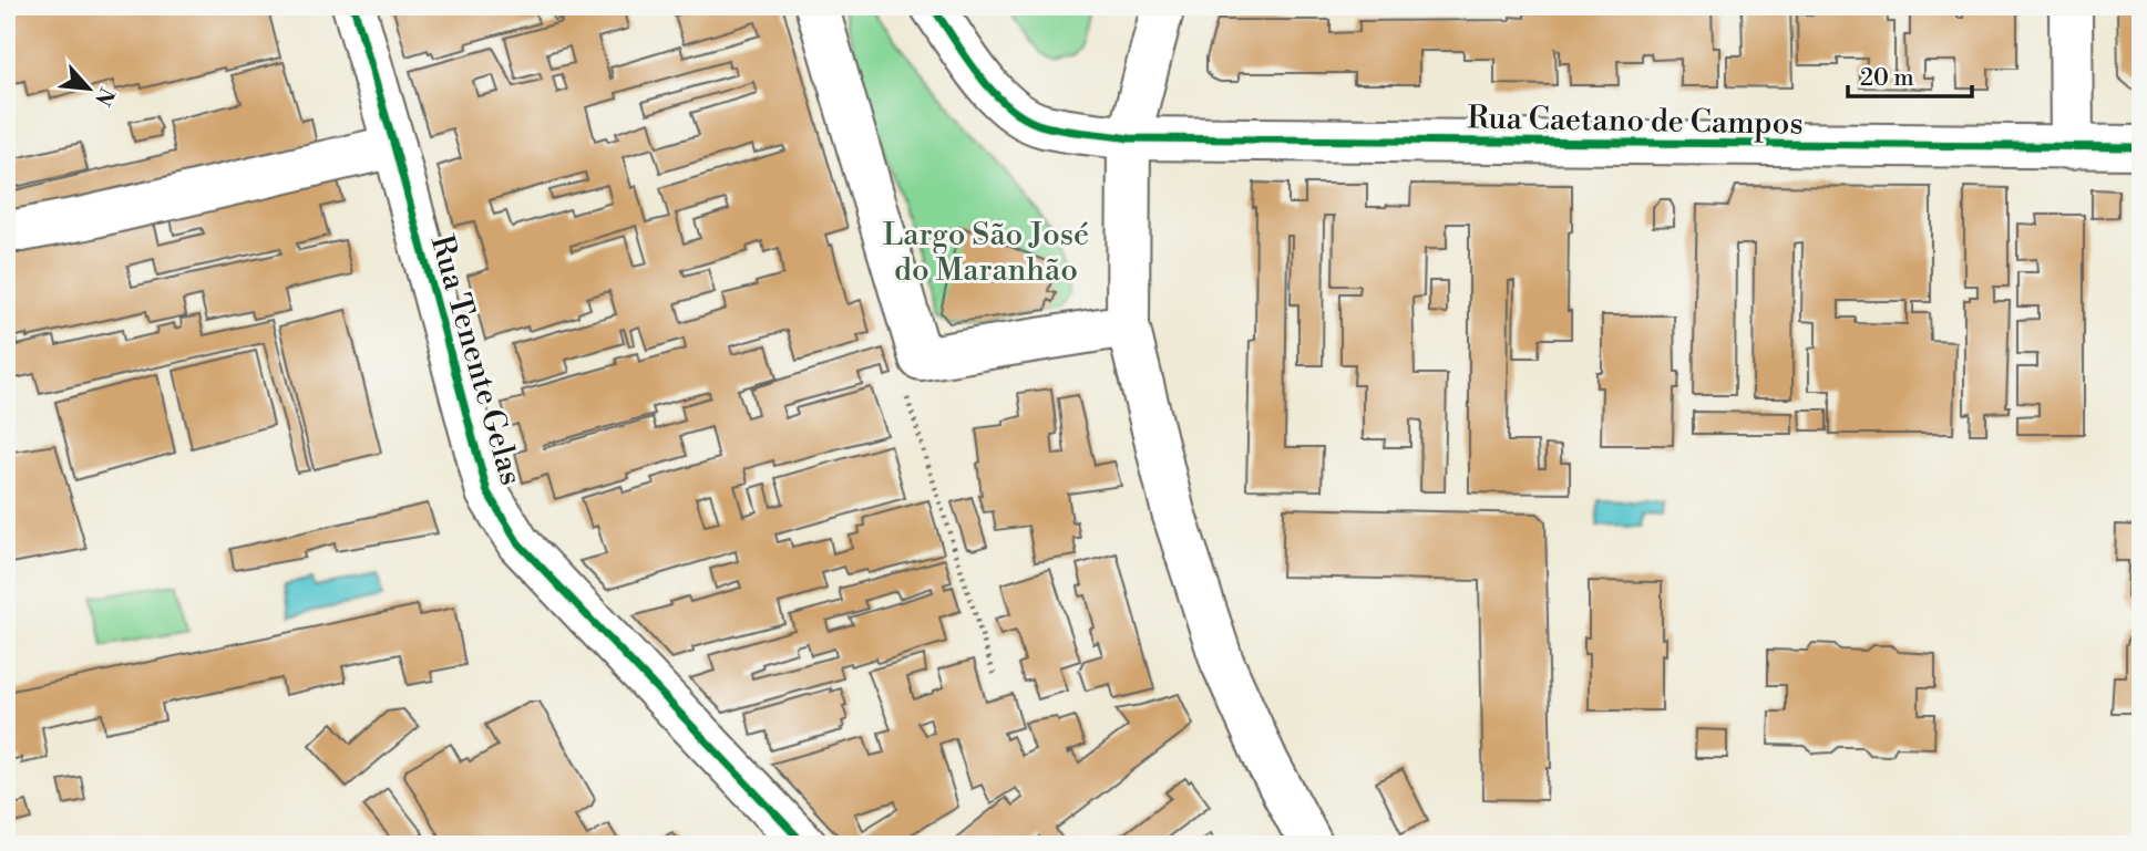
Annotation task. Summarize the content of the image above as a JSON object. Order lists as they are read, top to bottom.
{
  "streets": {
    "street": ["Rua Caetano de Campos", "Rua Tenente Gelas"]
  },
  "parks": ["Largo São José do Maranhão"],
  "scale_bar": "20 m",
  "north": "bottom right"
}
